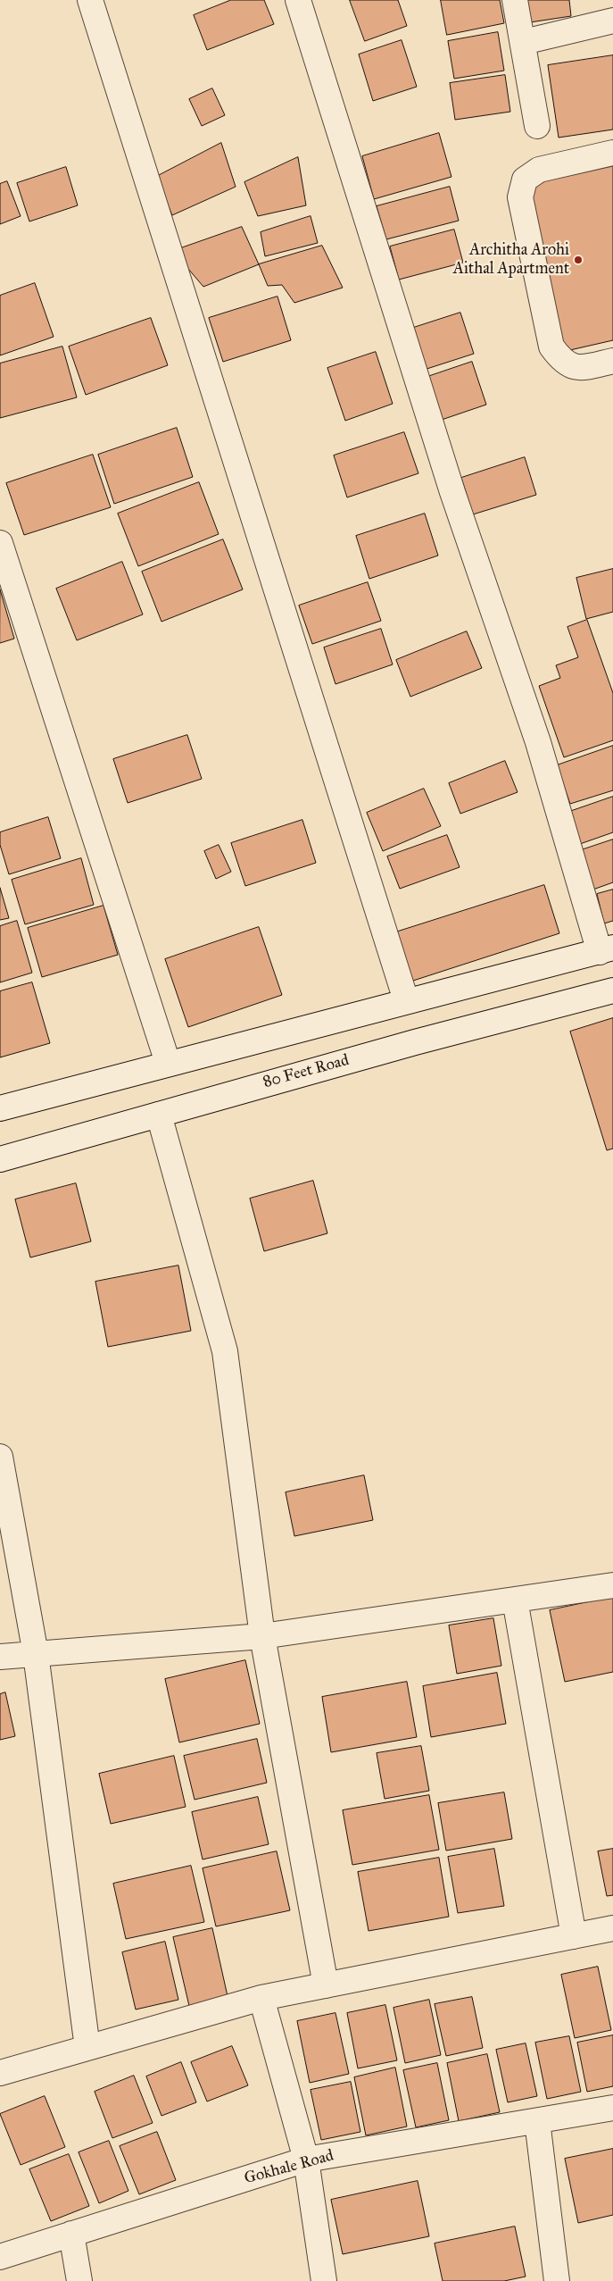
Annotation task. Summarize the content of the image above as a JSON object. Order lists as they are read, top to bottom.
{
  "streets": {
    "street": ["80 Feet Road", "Gokhale Road"]
  },
  "places": ["Architha Arohi Aithal Apartment"]
}
